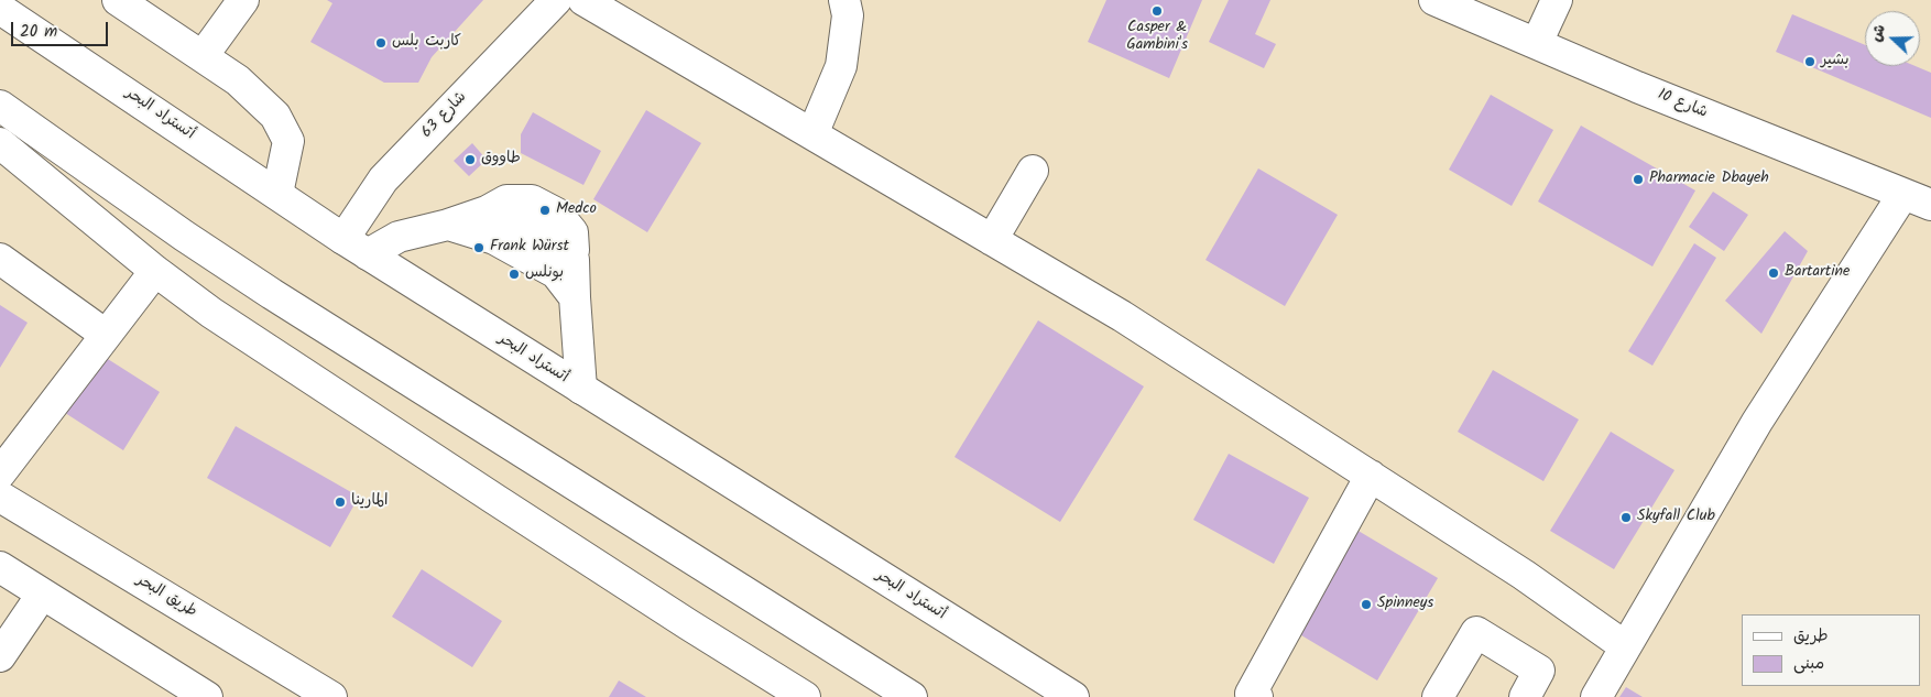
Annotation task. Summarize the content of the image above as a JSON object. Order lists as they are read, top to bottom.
{
  "streets": {
    "main road": [
      "شارع 10",
      "أتستراد البحر",
      "شارع 63",
      "طريق البحر"
    ]
  },
  "crossings": [
    ["أتستراد البحر", "شارع 63"]
  ],
  "places": [
    "Casper & Gambini's",
    "كاربت بلس",
    "بشير",
    "طاووق",
    "Pharmacie Dbayeh",
    "Medco",
    "Frank Würst",
    "Bartartine",
    "بونلس",
    "المارينا",
    "Skyfall Club",
    "Spinneys"
  ],
  "legend": ["طريق", "مبنى"],
  "scale_bar": "20 m",
  "north": "left"
}
